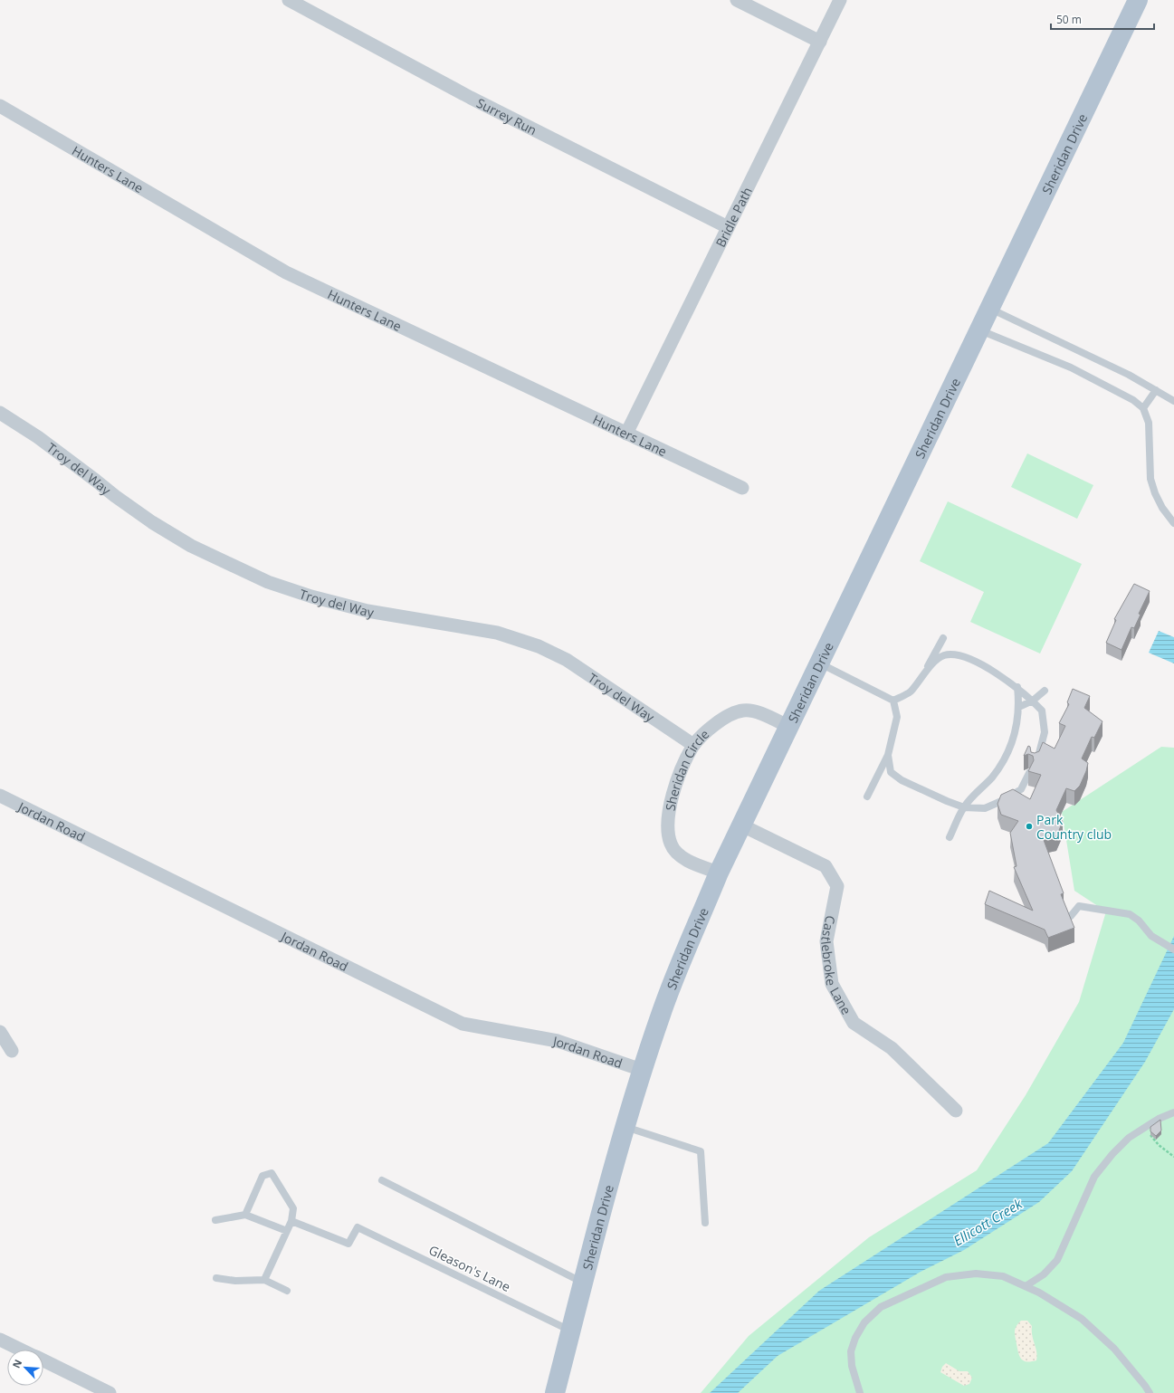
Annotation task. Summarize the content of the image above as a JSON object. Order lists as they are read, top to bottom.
{
  "streets": {
    "main road": ["Sheridan Drive"],
    "street": [
      "Surrey Run",
      "Hunters Lane",
      "Bridle Path",
      "Troy del Way",
      "Sheridan Circle",
      "Jordan Road",
      "Castlebroke Lane"
    ],
    "lane": ["Gleason's Lane"]
  },
  "crossings": [
    ["Surrey Run", "Bridle Path"],
    ["Sheridan Drive", "Sheridan Circle"],
    ["Sheridan Drive", "Jordan Road"],
    ["Sheridan Drive", "Castlebroke Lane"],
    ["Sheridan Drive", "Gleason's Lane"],
    ["Hunters Lane", "Bridle Path"],
    ["Troy del Way", "Sheridan Circle"]
  ],
  "water": ["Ellicott Creek"],
  "places": ["Park Country club"],
  "scale_bar": "50 m",
  "north": "top left"
}
